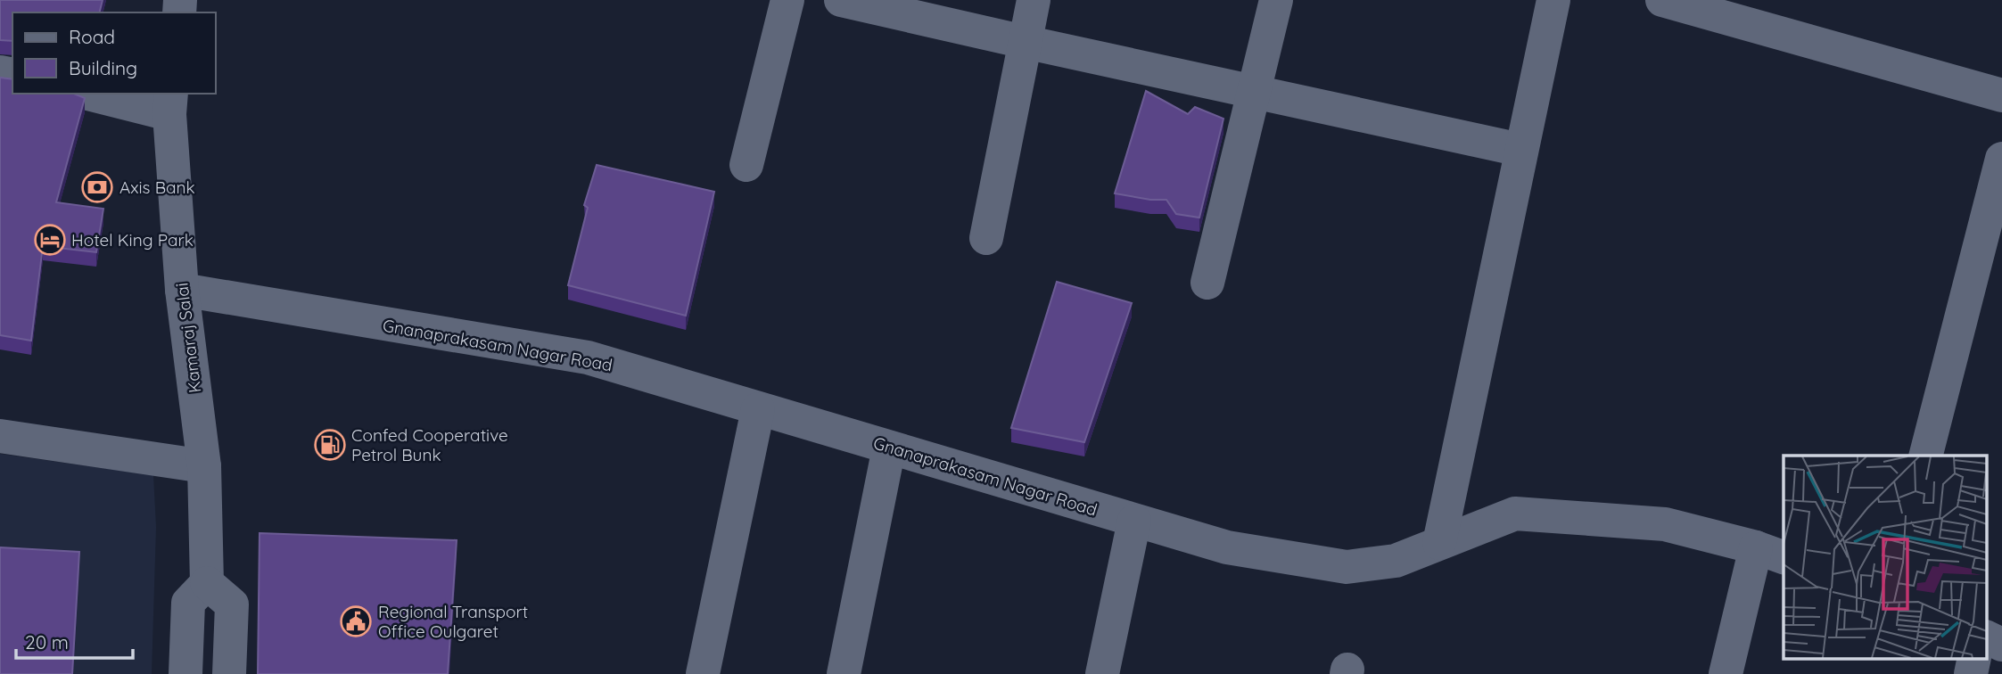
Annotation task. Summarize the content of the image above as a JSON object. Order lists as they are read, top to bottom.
{
  "streets": {
    "street": ["Kamaraj Salai", "Gnanaprakasam Nagar Road"]
  },
  "crossings": [
    ["Kamaraj Salai", "Gnanaprakasam Nagar Road"]
  ],
  "places": {
    "bank": ["Axis Bank"],
    "hotel": ["Hotel King Park"],
    "fuel station": ["Confed Cooperative Petrol Bunk"],
    "public building": ["Regional Transport Office Oulgaret"]
  },
  "legend": ["Road", "Building"],
  "scale_bar": "20 m"
}
